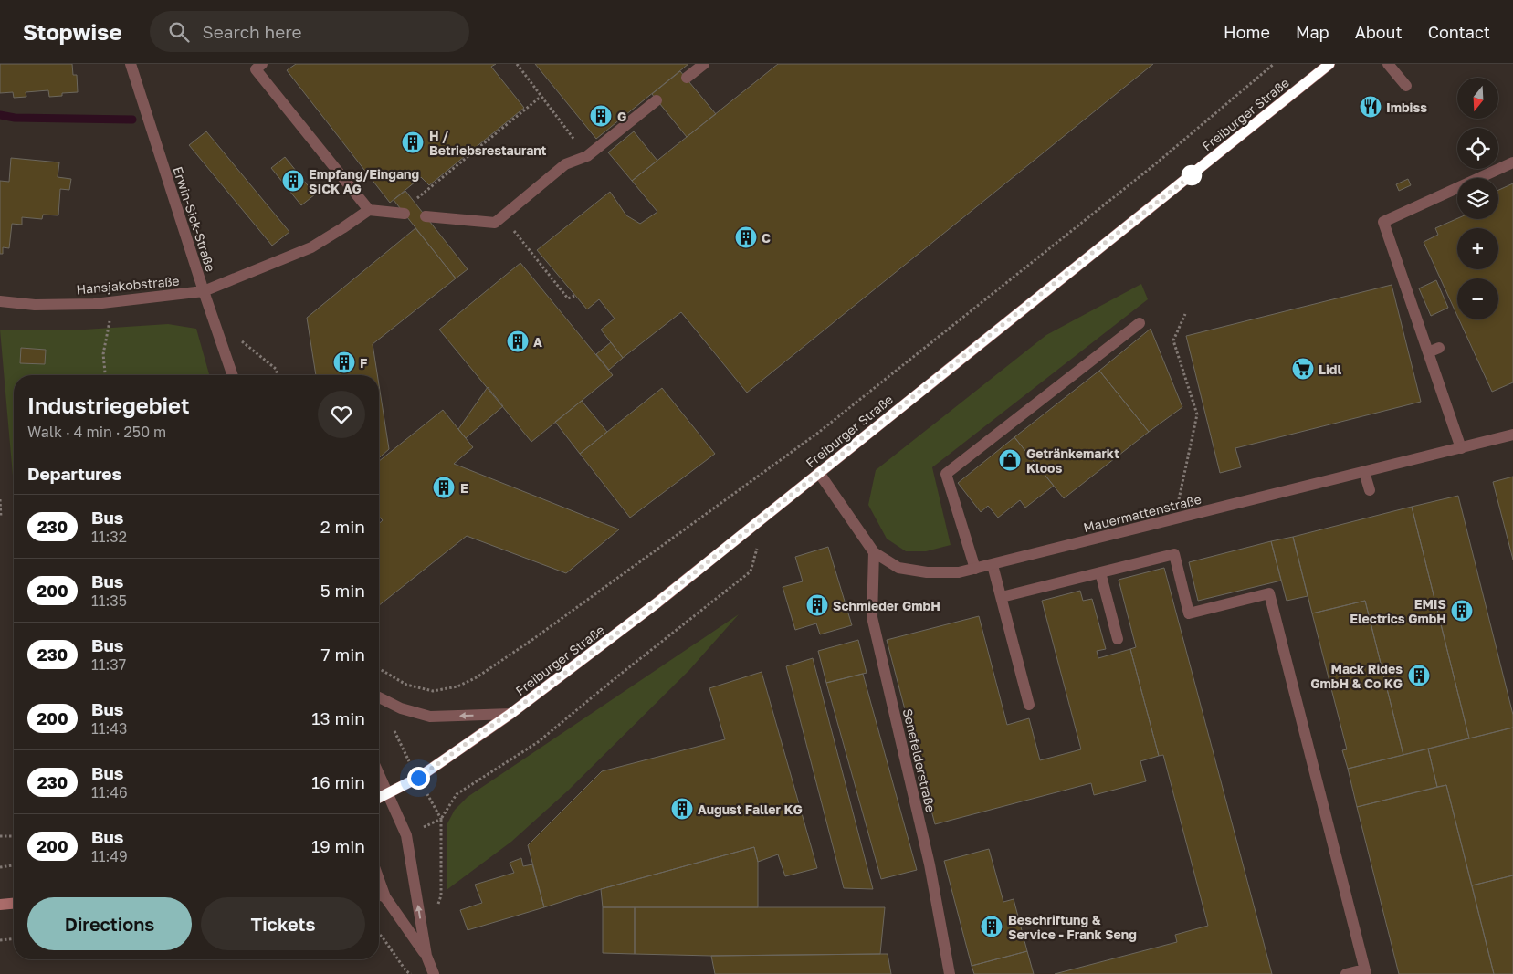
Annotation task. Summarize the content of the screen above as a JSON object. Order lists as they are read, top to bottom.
{
  "streets": {
    "street": [
      "Freiburger Straße",
      "Erwin-Sick-Straße",
      "Hansjakobstraße",
      "Mauermattenstraße",
      "Senefelderstraße"
    ]
  },
  "crossings": [
    ["Freiburger Straße", "Mauermattenstraße"],
    ["Erwin-Sick-Straße", "Hansjakobstraße"],
    ["Mauermattenstraße", "Senefelderstraße"]
  ],
  "places": {
    "restaurant": ["Imbiss"],
    "building": [
      "G",
      "H / Betriebsrestaurant",
      "Empfang/Eingang SICK AG",
      "C",
      "A",
      "F",
      "E",
      "Schmieder GmbH",
      "EMIS Electrics GmbH",
      "Mack Rides GmbH & Co KG",
      "August Faller KG",
      "Beschriftung & Service - Frank Seng"
    ],
    "supermarket": ["Lidl"],
    "shop": ["Getränkemarkt Kloos"]
  },
  "lines": ["bus line 230"],
  "north": "bottom",
  "page": {
    "header": "Stopwise",
    "search": "Search here",
    "nav": [
      "Home",
      "Map",
      "About",
      "Contact"
    ],
    "map_buttons": ["+", "−"],
    "heading": [
      ["Industriegebiet", "Walk · 4 min · 250 m"],
      "Departures"
    ],
    "list": [
      {
        "mark": "230",
        "name": "Bus",
        "note": "11:32",
        "value": "2 min"
      },
      {
        "mark": "200",
        "name": "Bus",
        "note": "11:35",
        "value": "5 min"
      },
      {
        "mark": "230",
        "name": "Bus",
        "note": "11:37",
        "value": "7 min"
      },
      {
        "mark": "200",
        "name": "Bus",
        "note": "11:43",
        "value": "13 min"
      },
      {
        "mark": "230",
        "name": "Bus",
        "note": "11:46",
        "value": "16 min"
      },
      {
        "mark": "200",
        "name": "Bus",
        "note": "11:49",
        "value": "19 min"
      }
    ],
    "buttons": ["Directions", "Tickets"]
  }
}
